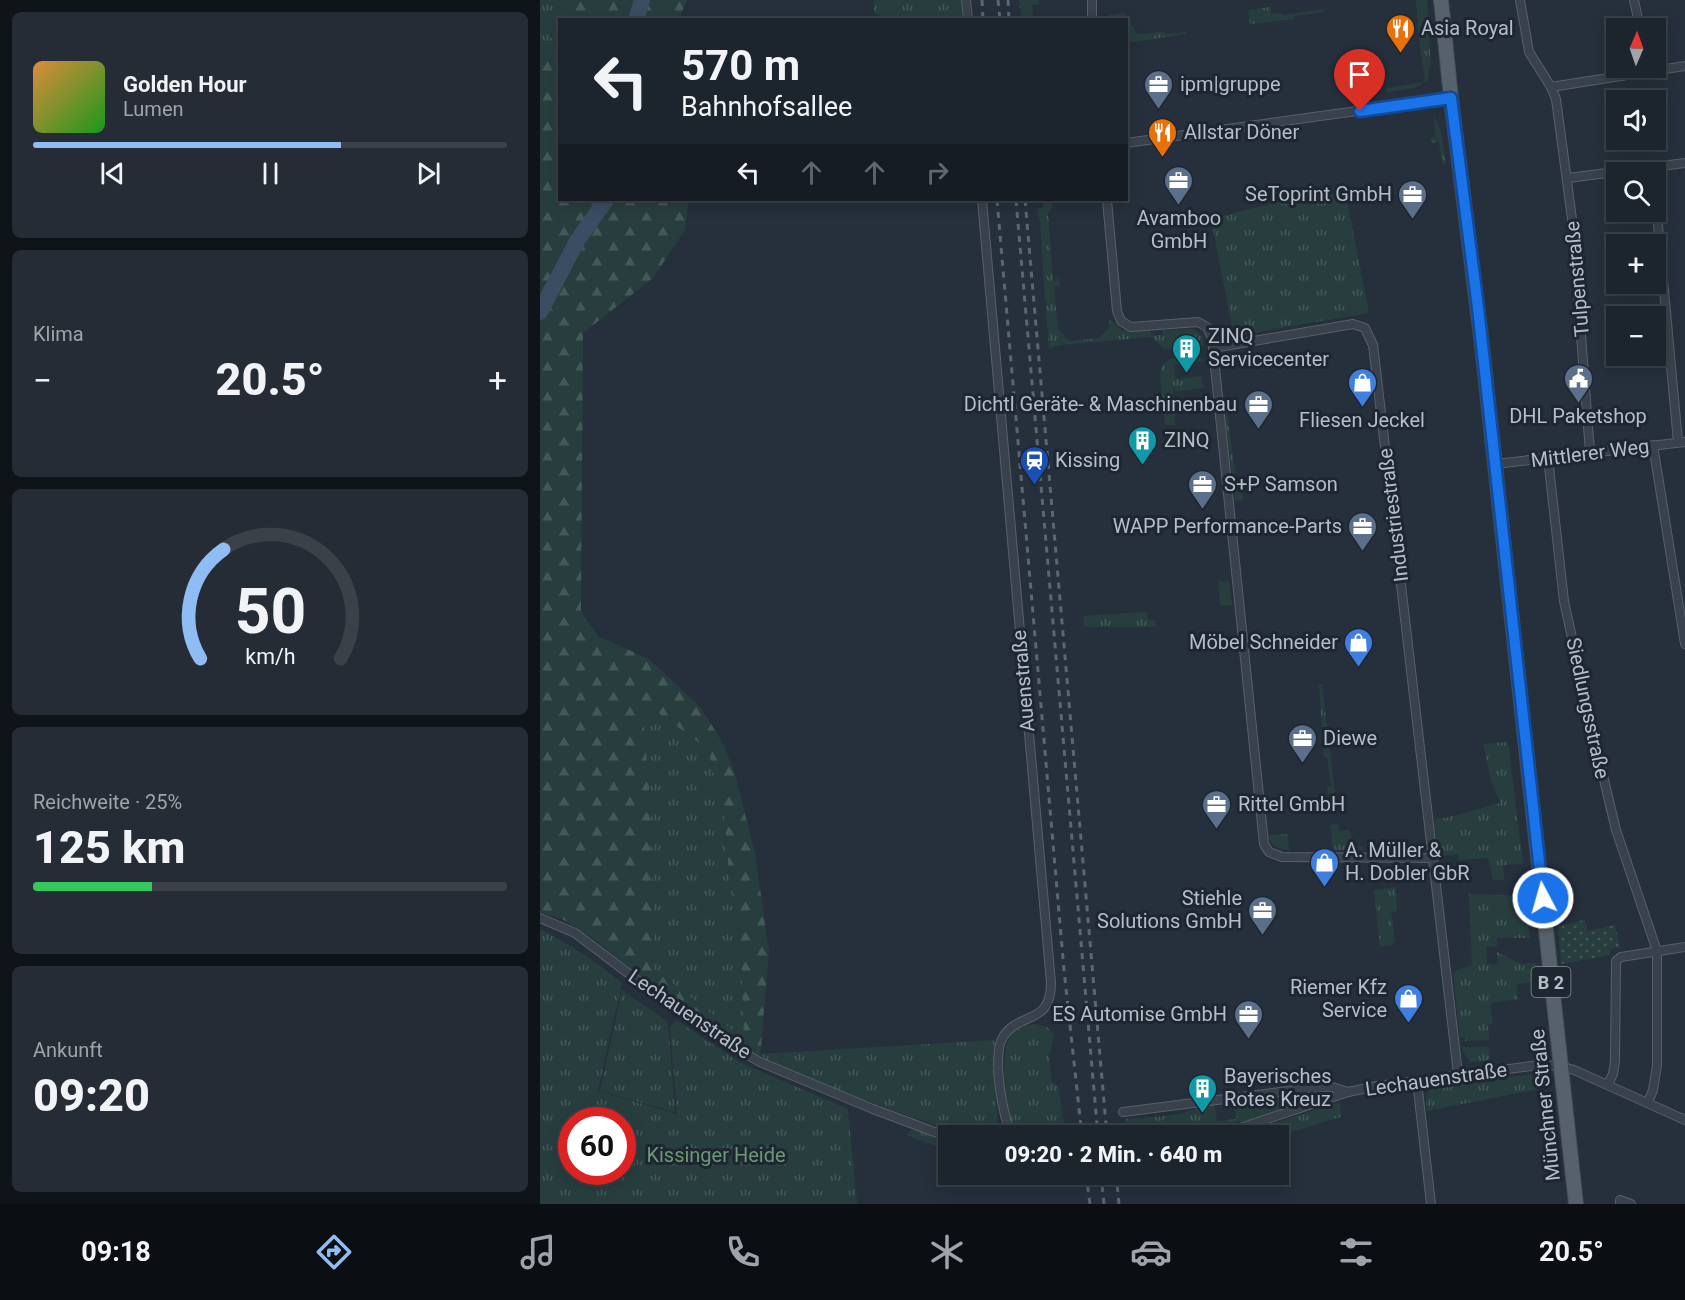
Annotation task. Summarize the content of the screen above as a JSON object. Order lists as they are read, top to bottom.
{
  "streets": {
    "main road": ["B 2", "Münchner Straße"],
    "street": [
      "Tulpenstraße",
      "Mittlerer Weg",
      "Industriestraße",
      "Auenstraße",
      "Siedlungsstraße",
      "Lechauenstraße"
    ]
  },
  "crossings": [
    ["Tulpenstraße", "Mittlerer Weg"],
    ["Mittlerer Weg", "Siedlungsstraße"],
    ["Mittlerer Weg", "Münchner Straße"],
    ["Industriestraße", "Lechauenstraße"],
    ["Siedlungsstraße", "Lechauenstraße"],
    ["Lechauenstraße", "Münchner Straße"]
  ],
  "parks": ["Kissinger Heide"],
  "places": {
    "restaurant": ["Asia Royal", "Allstar Döner"],
    "office": [
      "ipm|gruppe",
      "Avamboo GmbH",
      "SeToprint GmbH",
      "Dichtl Geräte- & Maschinenbau",
      "S+P Samson",
      "WAPP Performance-Parts",
      "Diewe",
      "Rittel GmbH",
      "Stiehle Solutions GmbH",
      "ES Automise GmbH"
    ],
    "building": ["ZINQ Servicecenter", "ZINQ", "Bayerisches Rotes Kreuz"],
    "public building": ["DHL Paketshop"],
    "shop": [
      "Fliesen Jeckel",
      "Möbel Schneider",
      "A. Müller & H. Dobler GbR",
      "Riemer Kfz Service"
    ],
    "station": ["Kissing"]
  },
  "north": "top",
  "page": {
    "map_buttons": ["+", "−"],
    "turn": ["570 m", "Bahnhofsallee"],
    "song": ["Golden Hour", "Lumen"],
    "tile": [
      "Klima",
      ["Reichweite · 25%", "125 km"],
      ["Ankunft", "09:20"]
    ],
    "heat": ["−", "20.5°", "+"],
    "limit": "60",
    "trip": "09:20 · 2 Min. · 640 m",
    "tabs": ["09:18", "20.5°"],
    "gauge": ["50", "km/h"]
  }
}
